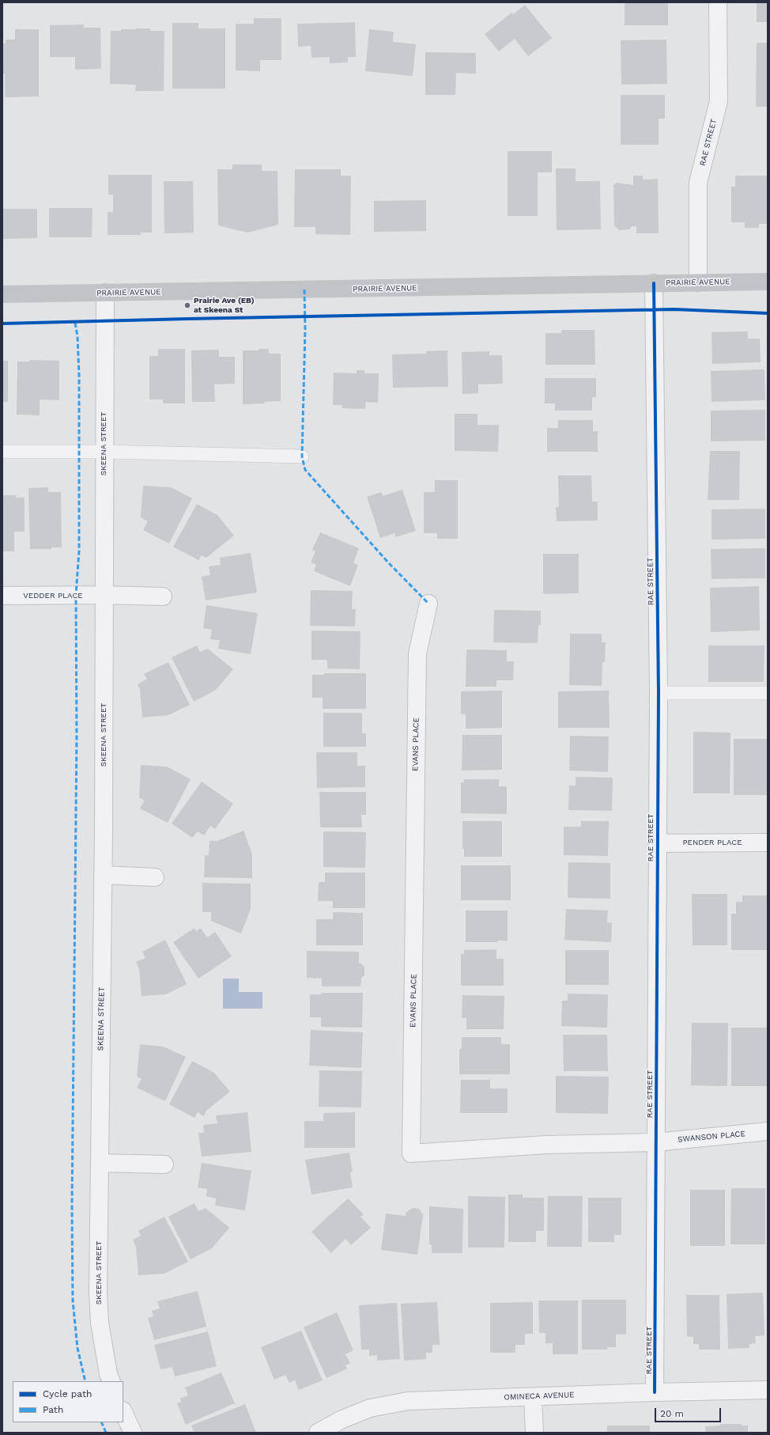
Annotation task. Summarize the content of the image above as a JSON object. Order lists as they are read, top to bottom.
{
  "streets": {
    "main road": ["PRAIRIE AVENUE"],
    "street": [
      "RAE STREET",
      "SKEENA STREET",
      "VEDDER PLACE",
      "EVANS PLACE",
      "PENDER PLACE",
      "SWANSON PLACE",
      "OMINECA AVENUE"
    ]
  },
  "crossings": [
    ["RAE STREET", "PRAIRIE AVENUE"],
    ["RAE STREET", "EVANS PLACE"],
    ["RAE STREET", "PENDER PLACE"],
    ["RAE STREET", "SWANSON PLACE"],
    ["RAE STREET", "OMINECA AVENUE"],
    ["PRAIRIE AVENUE", "SKEENA STREET"],
    ["SKEENA STREET", "VEDDER PLACE"],
    ["EVANS PLACE", "SWANSON PLACE"]
  ],
  "places": ["Prairie Ave (EB) at Skeena St"],
  "legend": ["Cycle path", "Path"],
  "scale_bar": "20 m"
}
